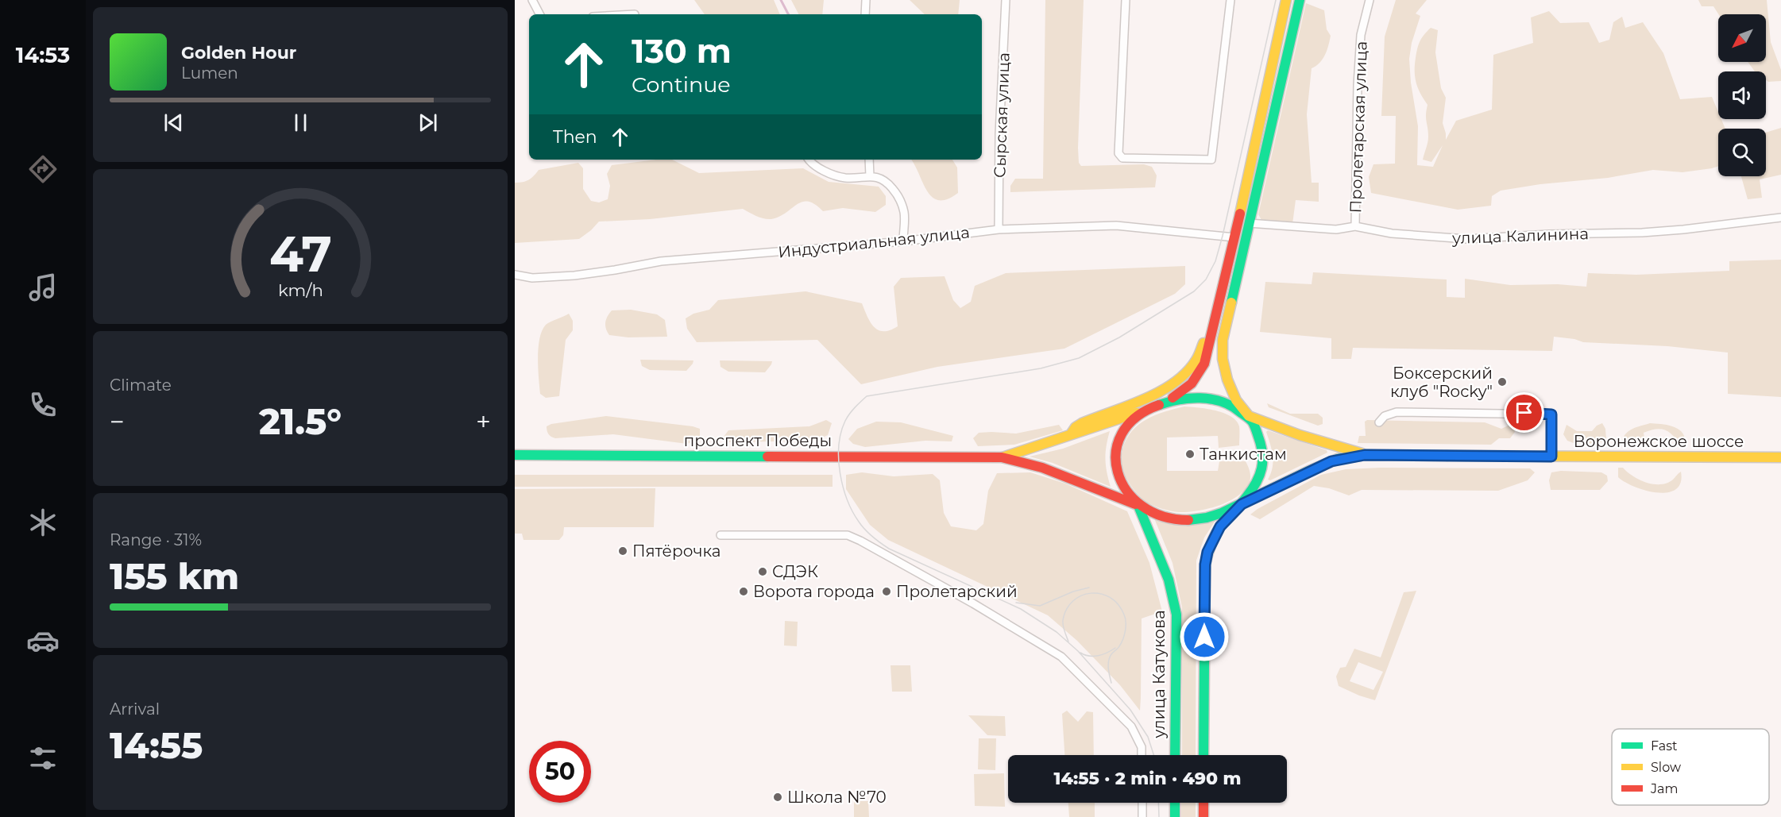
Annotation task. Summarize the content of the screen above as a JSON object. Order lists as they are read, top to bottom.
{
  "streets": {
    "main road": ["проспект Победы", "Воронежское шоссе", "улица Катукова"],
    "street": [
      "Сырская улица",
      "Пролетарская улица",
      "улица Калинина",
      "Индустриальная улица"
    ]
  },
  "crossings": [
    ["Сырская улица", "Индустриальная улица"],
    ["Пролетарская улица", "улица Калинина"]
  ],
  "places": [
    "Боксерский клуб \"Rocky\"",
    "Танкистам",
    "Пятёрочка",
    "СДЭК",
    "Ворота города",
    "Пролетарский",
    "Школа №70"
  ],
  "legend": ["Fast", "Slow", "Jam"],
  "north": "bottom left",
  "page": {
    "tabs": "14:53",
    "turn": ["130 m", "Continue"],
    "song": ["Golden Hour", "Lumen"],
    "then": "Then",
    "tile": [
      "Climate",
      ["Range · 31%", "155 km"],
      ["Arrival", "14:55"]
    ],
    "heat": ["−", "21.5°", "+"],
    "limit": "50",
    "trip": "14:55 · 2 min · 490 m",
    "gauge": ["47", "km/h"]
  }
}
